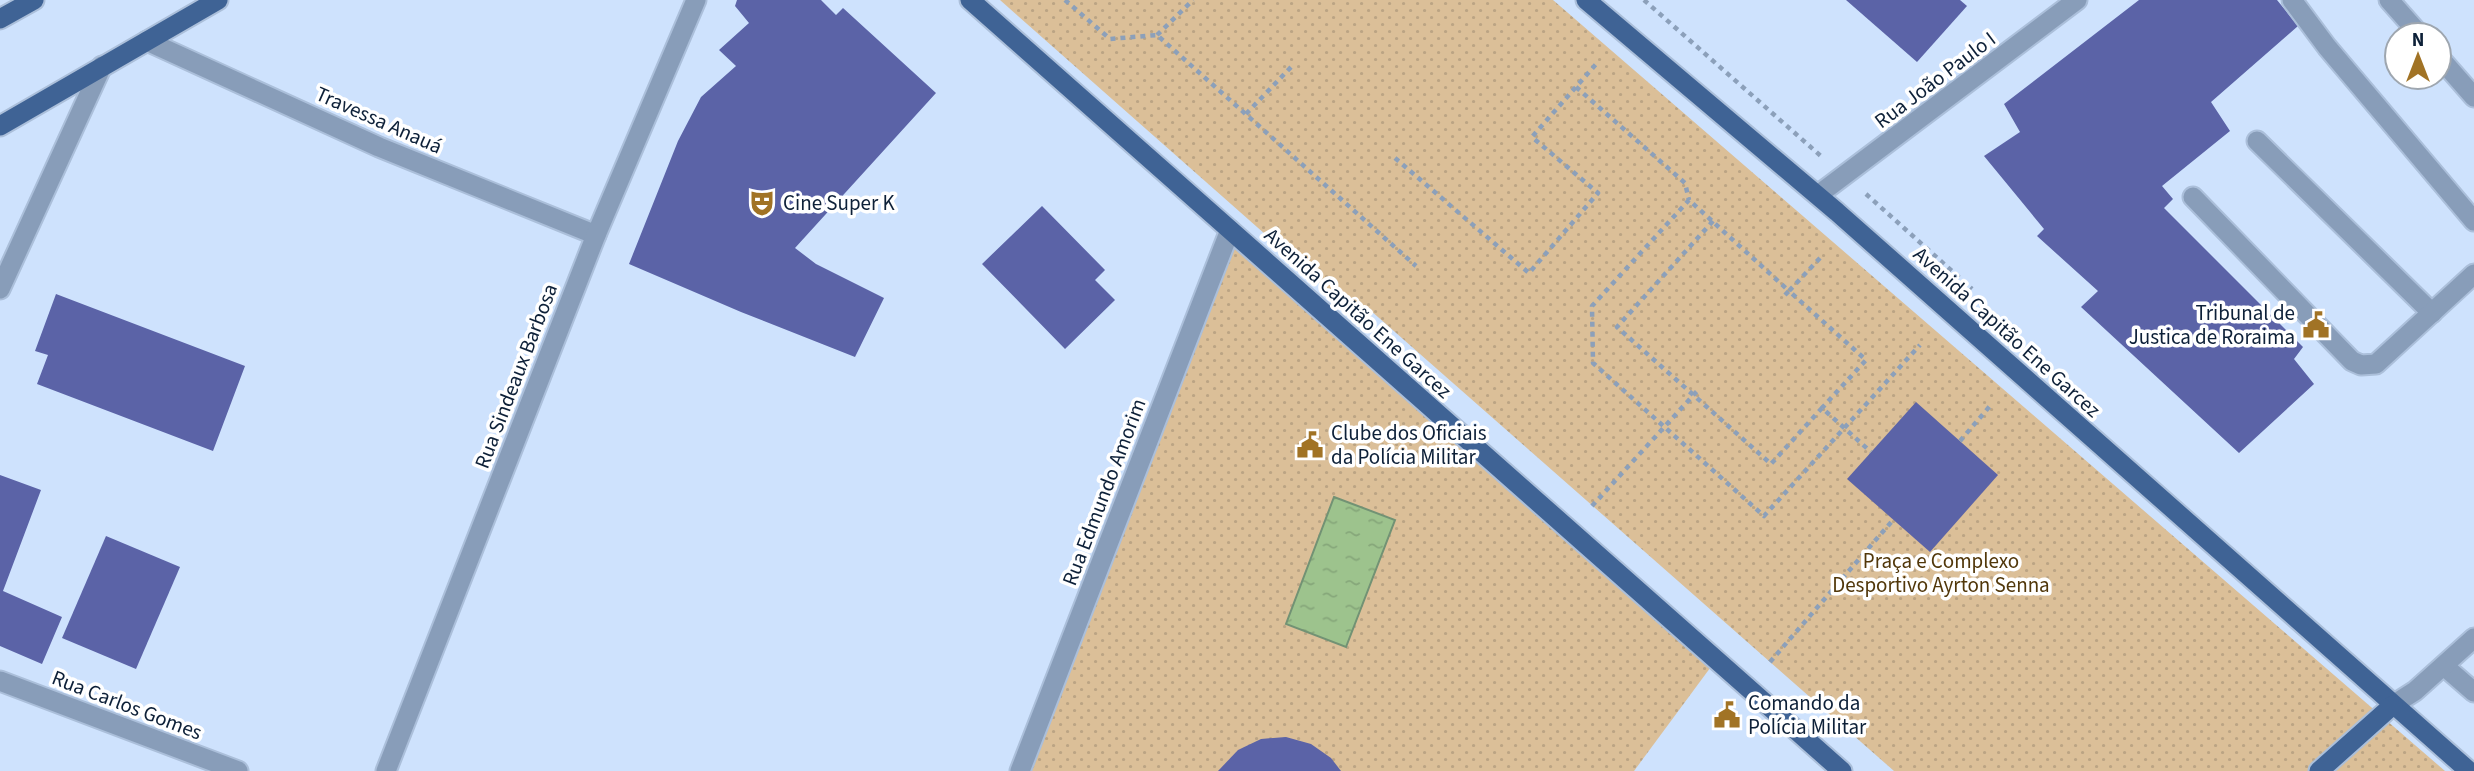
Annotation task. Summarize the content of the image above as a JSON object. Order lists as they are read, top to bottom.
{
  "streets": {
    "main road": ["Avenida Capitão Ene Garcez"],
    "street": [
      "Rua João Paulo I",
      "Travessa Anauá",
      "Rua Sindeaux Barbosa",
      "Rua Edmundo Amorim",
      "Rua Carlos Gomes"
    ]
  },
  "crossings": [
    ["Rua João Paulo I", "Avenida Capitão Ene Garcez"],
    ["Travessa Anauá", "Rua Sindeaux Barbosa"],
    ["Avenida Capitão Ene Garcez", "Rua Edmundo Amorim"]
  ],
  "parks": ["Praça e Complexo Desportivo Ayrton Senna"],
  "places": {
    "theatre": ["Cine Super K"],
    "public building": ["Tribunal de Justica de Roraima", "Clube dos Oficiais da Polícia Militar", "Comando da Polícia Militar"]
  },
  "north": "top"
}
